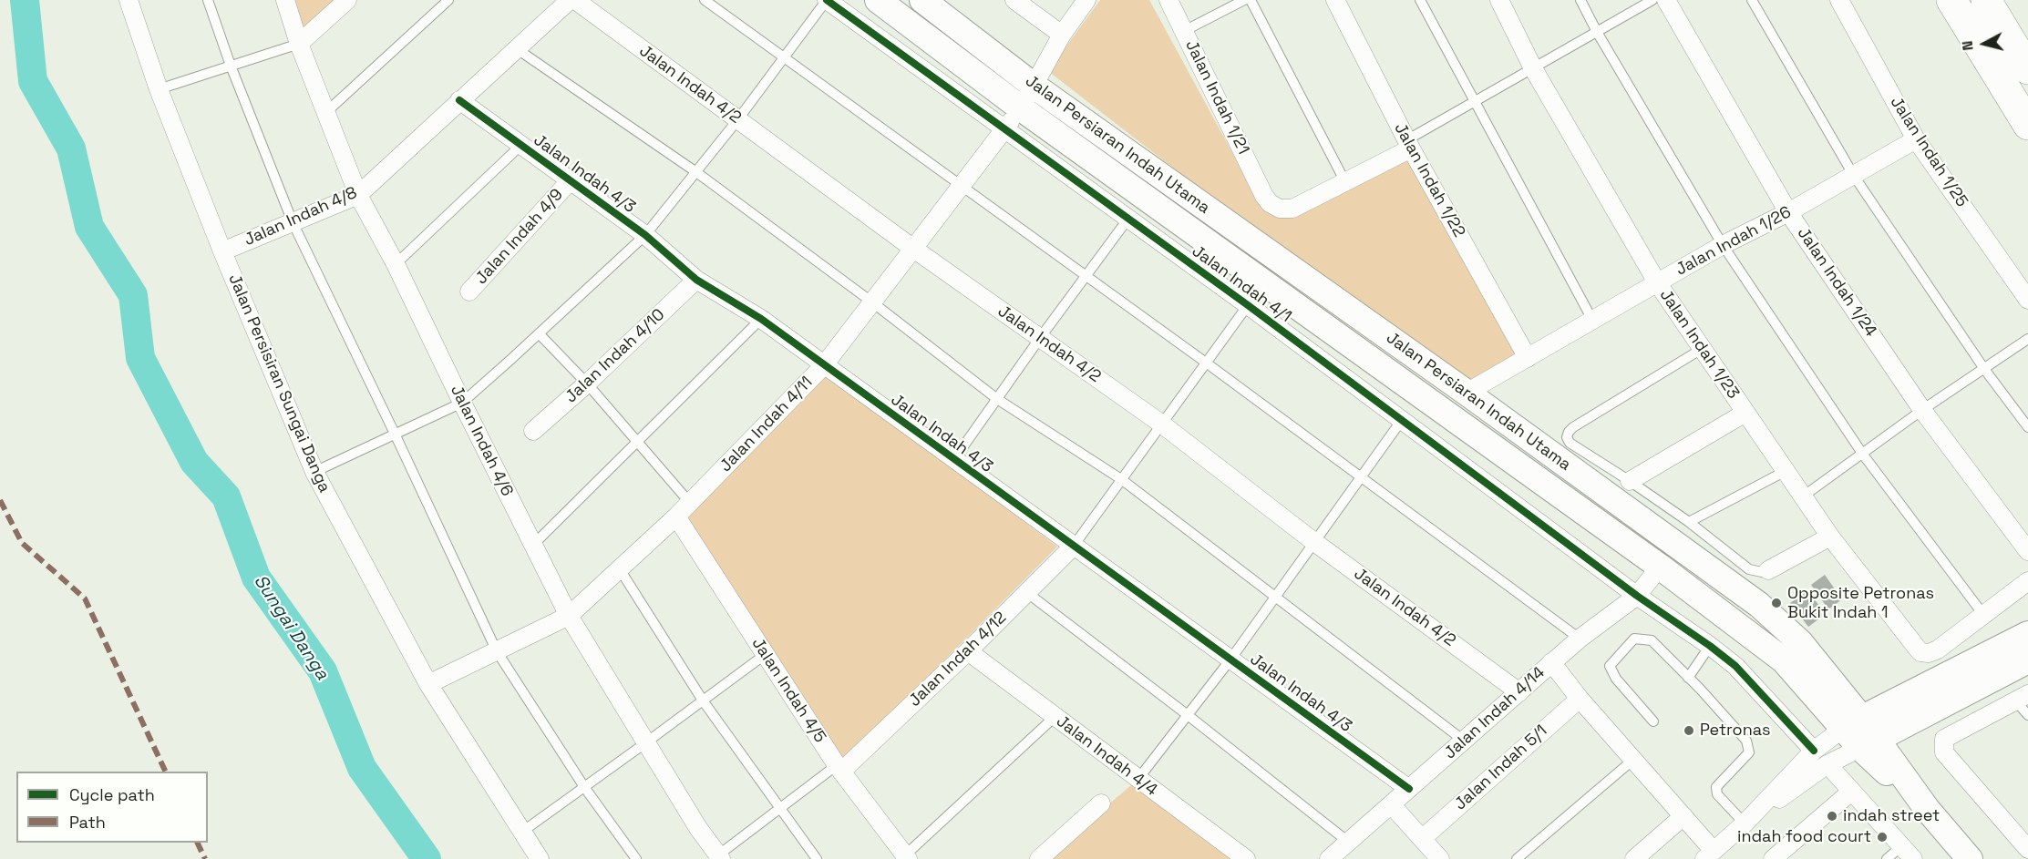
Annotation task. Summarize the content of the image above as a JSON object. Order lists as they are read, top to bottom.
{
  "streets": {
    "main road": ["Jalan Persiaran Indah Utama"],
    "street": [
      "Jalan Indah 4/2",
      "Jalan Indah 1/21",
      "Jalan Indah 1/25",
      "Jalan Indah 4/3",
      "Jalan Indah 1/22",
      "Jalan Indah 4/8",
      "Jalan Indah 4/9",
      "Jalan Indah 1/26",
      "Jalan Indah 1/24",
      "Jalan Indah 4/1",
      "Jalan Indah 1/23",
      "Jalan Indah 4/10",
      "Jalan Persisiran Sungai Danga",
      "Jalan Indah 4/11",
      "Jalan Indah 4/6",
      "Jalan Indah 4/12",
      "Jalan Indah 4/5",
      "Jalan Indah 4/14",
      "Jalan Indah 4/4",
      "Jalan Indah 5/1"
    ]
  },
  "crossings": [
    ["Jalan Indah 4/2", "Jalan Indah 4/11"],
    ["Jalan Indah 4/2", "Jalan Indah 4/14"],
    ["Jalan Persiaran Indah Utama", "Jalan Indah 1/26"],
    ["Jalan Persiaran Indah Utama", "Jalan Indah 4/11"],
    ["Jalan Persiaran Indah Utama", "Jalan Indah 4/14"],
    ["Jalan Indah 1/25", "Jalan Indah 1/26"],
    ["Jalan Indah 4/3", "Jalan Indah 4/8"],
    ["Jalan Indah 4/3", "Jalan Indah 4/9"],
    ["Jalan Indah 4/3", "Jalan Indah 4/10"],
    ["Jalan Indah 4/3", "Jalan Indah 4/11"],
    ["Jalan Indah 4/3", "Jalan Indah 4/12"],
    ["Jalan Indah 4/3", "Jalan Indah 4/14"],
    ["Jalan Indah 1/22", "Jalan Indah 1/26"],
    ["Jalan Indah 4/8", "Jalan Persisiran Sungai Danga"],
    ["Jalan Indah 4/8", "Jalan Indah 4/6"],
    ["Jalan Indah 1/26", "Jalan Indah 1/24"],
    ["Jalan Indah 1/26", "Jalan Indah 1/23"],
    ["Jalan Indah 4/1", "Jalan Indah 4/11"],
    ["Jalan Indah 4/1", "Jalan Indah 4/14"],
    ["Jalan Persisiran Sungai Danga", "Jalan Indah 4/11"],
    ["Jalan Indah 4/11", "Jalan Indah 4/6"],
    ["Jalan Indah 4/11", "Jalan Indah 4/5"],
    ["Jalan Indah 4/12", "Jalan Indah 4/5"],
    ["Jalan Indah 4/12", "Jalan Indah 4/4"]
  ],
  "water": ["Sungai Danga"],
  "places": [
    "Opposite Petronas Bukit Indah 1",
    "Petronas",
    "indah street",
    "indah food court"
  ],
  "legend": ["Cycle path", "Path"],
  "north": "left"
}
